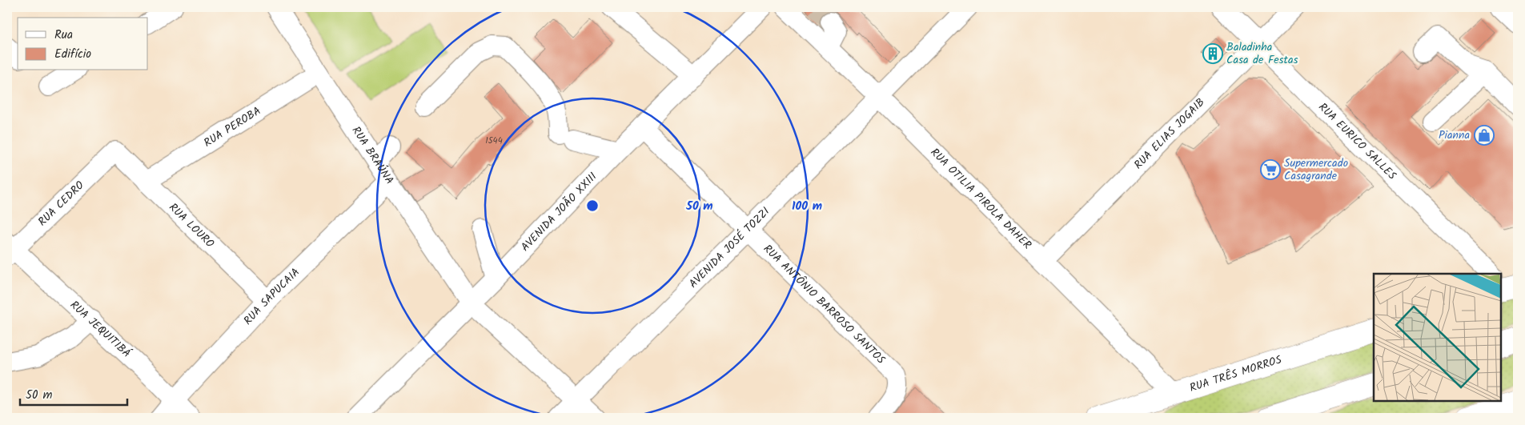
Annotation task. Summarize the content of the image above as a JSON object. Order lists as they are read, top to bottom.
{
  "streets": {
    "main road": ["RUA TRÊS MORROS"],
    "street": [
      "RUA PEROBA",
      "RUA ELIAS JOGAIB",
      "RUA EURICO SALLES",
      "RUA BRAÚNA",
      "RUA OTILIA PIROLA DAHER",
      "RUA CEDRO",
      "AVENIDA JOÃO XXIII",
      "RUA LOURO",
      "AVENIDA JOSÉ TOZZI",
      "RUA SAPUCAIA",
      "RUA ANTÔNIO BARROSO SANTOS",
      "RUA JEQUITIBÁ"
    ]
  },
  "crossings": [
    ["RUA PEROBA", "RUA BRAÚNA"],
    ["RUA PEROBA", "RUA LOURO"],
    ["RUA ELIAS JOGAIB", "RUA EURICO SALLES"],
    ["RUA ELIAS JOGAIB", "RUA OTILIA PIROLA DAHER"],
    ["RUA BRAÚNA", "AVENIDA JOÃO XXIII"],
    ["RUA BRAÚNA", "AVENIDA JOSÉ TOZZI"],
    ["RUA BRAÚNA", "RUA SAPUCAIA"],
    ["RUA OTILIA PIROLA DAHER", "AVENIDA JOSÉ TOZZI"],
    ["RUA OTILIA PIROLA DAHER", "RUA TRÊS MORROS"],
    ["RUA CEDRO", "RUA LOURO"],
    ["RUA CEDRO", "RUA JEQUITIBÁ"],
    ["AVENIDA JOÃO XXIII", "RUA ANTÔNIO BARROSO SANTOS"],
    ["RUA LOURO", "RUA SAPUCAIA"],
    ["AVENIDA JOSÉ TOZZI", "RUA ANTÔNIO BARROSO SANTOS"],
    ["RUA SAPUCAIA", "RUA JEQUITIBÁ"]
  ],
  "places": {
    "building": ["Baladinha Casa de Festas"],
    "shop": ["Pianna"],
    "supermarket": ["Supermercado Casagrande"]
  },
  "house_numbers": ["1544"],
  "legend": ["Rua", "Edifício"],
  "scale_bar": "50 m",
  "rings": ["50 m", "100 m"]
}
